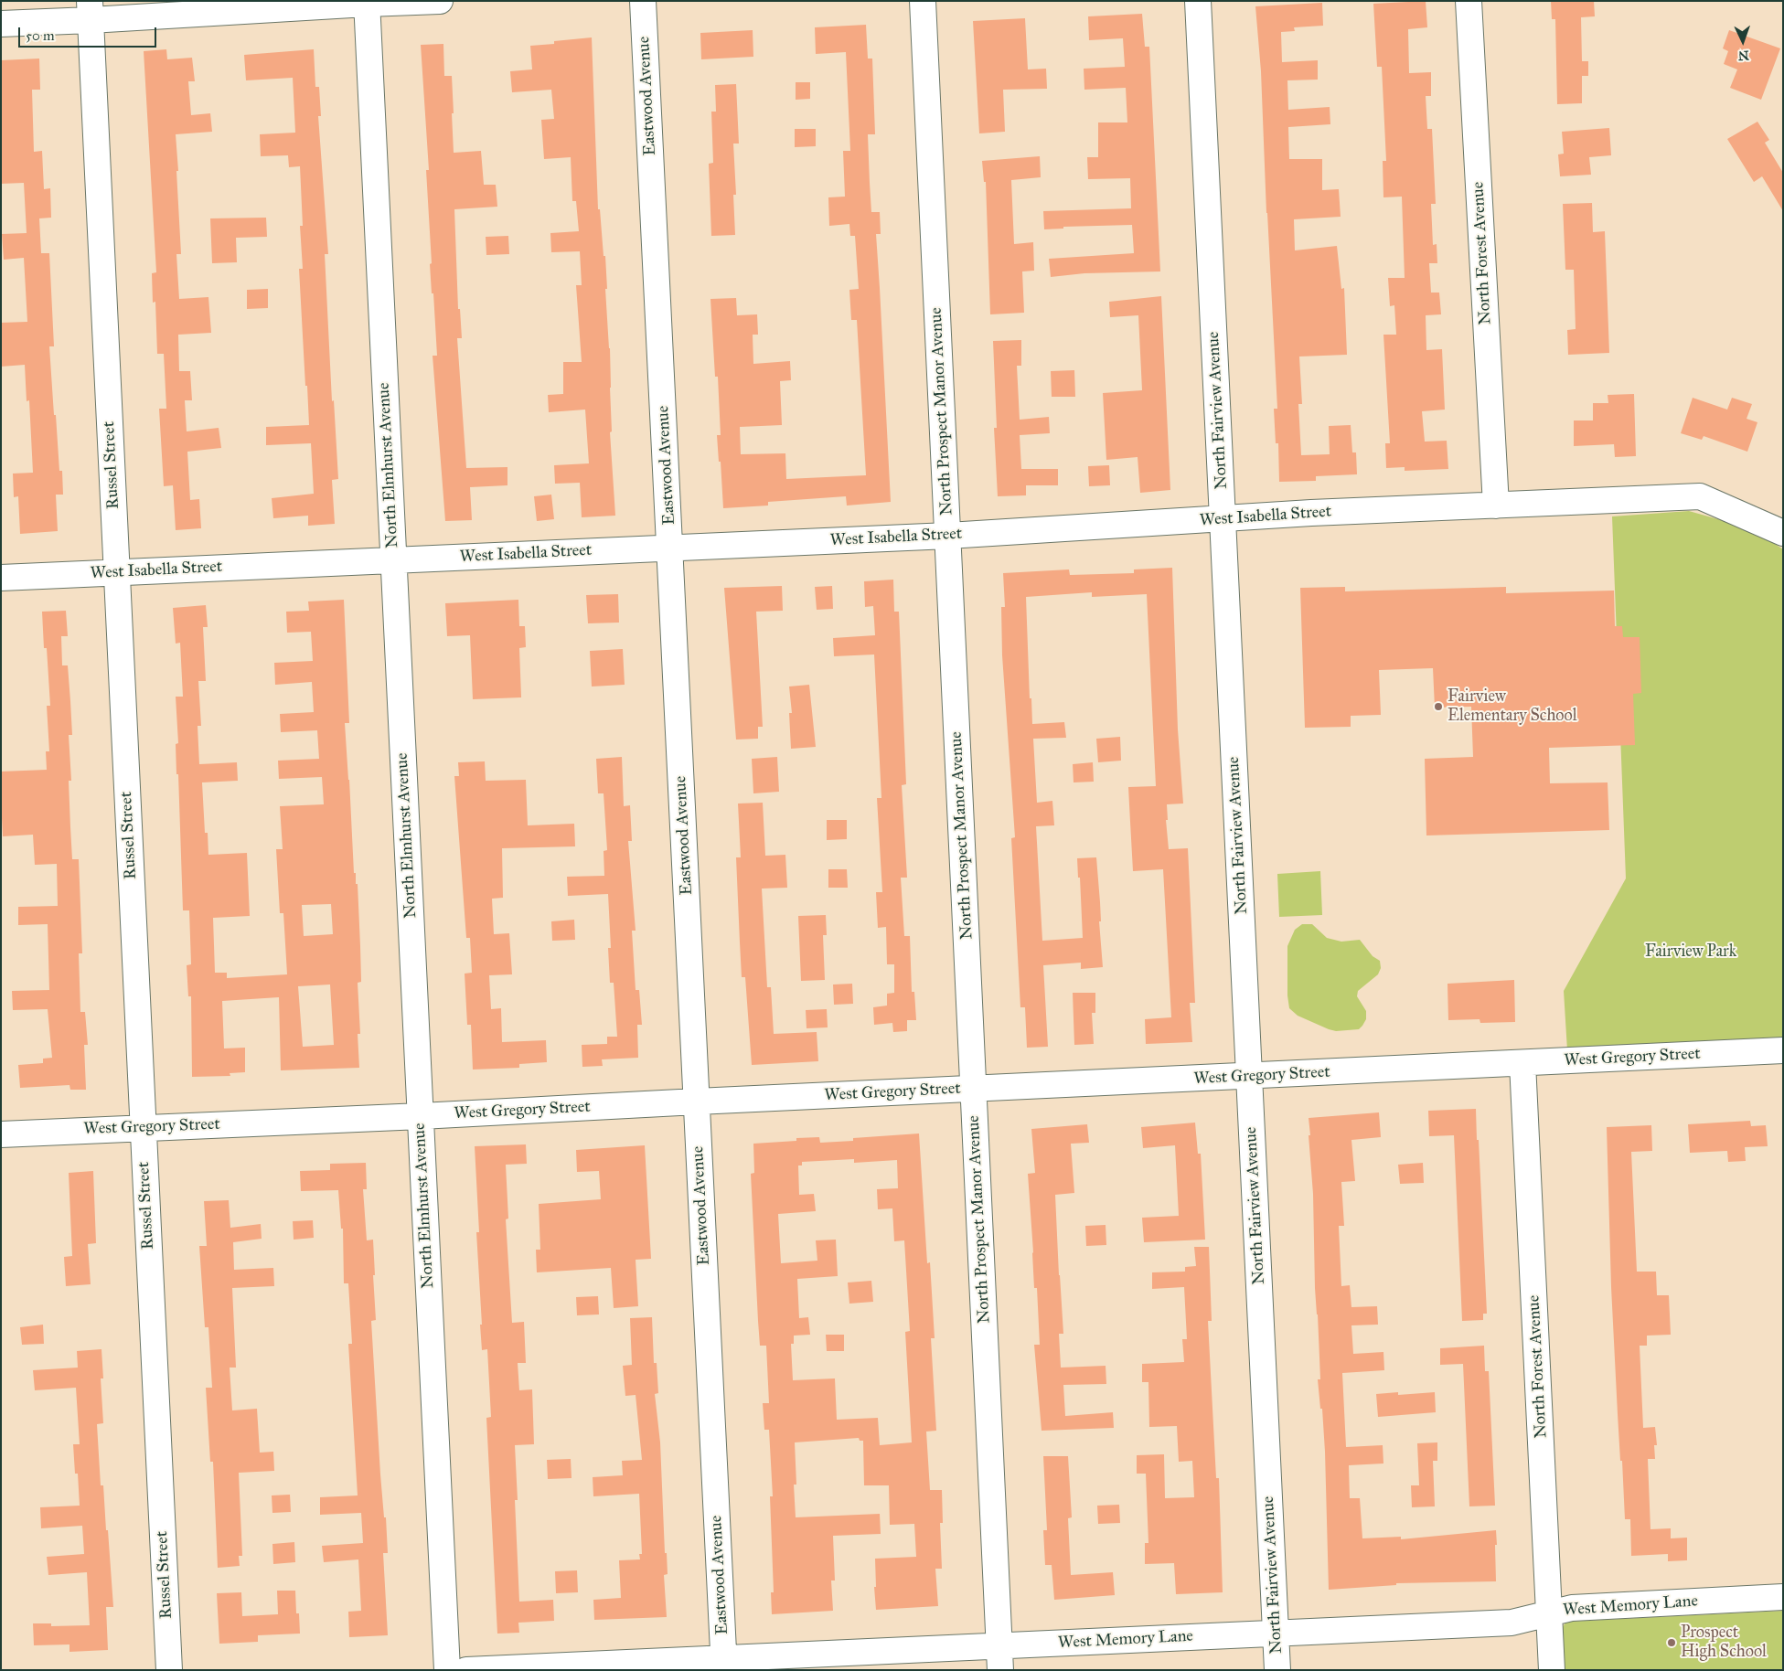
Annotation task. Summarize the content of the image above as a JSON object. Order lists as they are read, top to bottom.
{
  "streets": {
    "street": [
      "Eastwood Avenue",
      "North Forest Avenue",
      "North Fairview Avenue",
      "North Prospect Manor Avenue",
      "Russel Street",
      "North Elmhurst Avenue",
      "West Isabella Street",
      "West Gregory Street",
      "West Memory Lane"
    ]
  },
  "crossings": [
    ["Eastwood Avenue", "West Isabella Street"],
    ["Eastwood Avenue", "West Gregory Street"],
    ["Eastwood Avenue", "West Memory Lane"],
    ["North Forest Avenue", "West Isabella Street"],
    ["North Forest Avenue", "West Gregory Street"],
    ["North Forest Avenue", "West Memory Lane"],
    ["North Fairview Avenue", "West Isabella Street"],
    ["North Fairview Avenue", "West Gregory Street"],
    ["North Fairview Avenue", "West Memory Lane"],
    ["North Prospect Manor Avenue", "West Isabella Street"],
    ["North Prospect Manor Avenue", "West Gregory Street"],
    ["North Prospect Manor Avenue", "West Memory Lane"],
    ["Russel Street", "West Isabella Street"],
    ["Russel Street", "West Gregory Street"],
    ["North Elmhurst Avenue", "West Isabella Street"],
    ["North Elmhurst Avenue", "West Gregory Street"]
  ],
  "parks": ["Fairview Park"],
  "places": ["Fairview Elementary School", "Prospect High School"],
  "scale_bar": "50 m",
  "north": "bottom"
}
